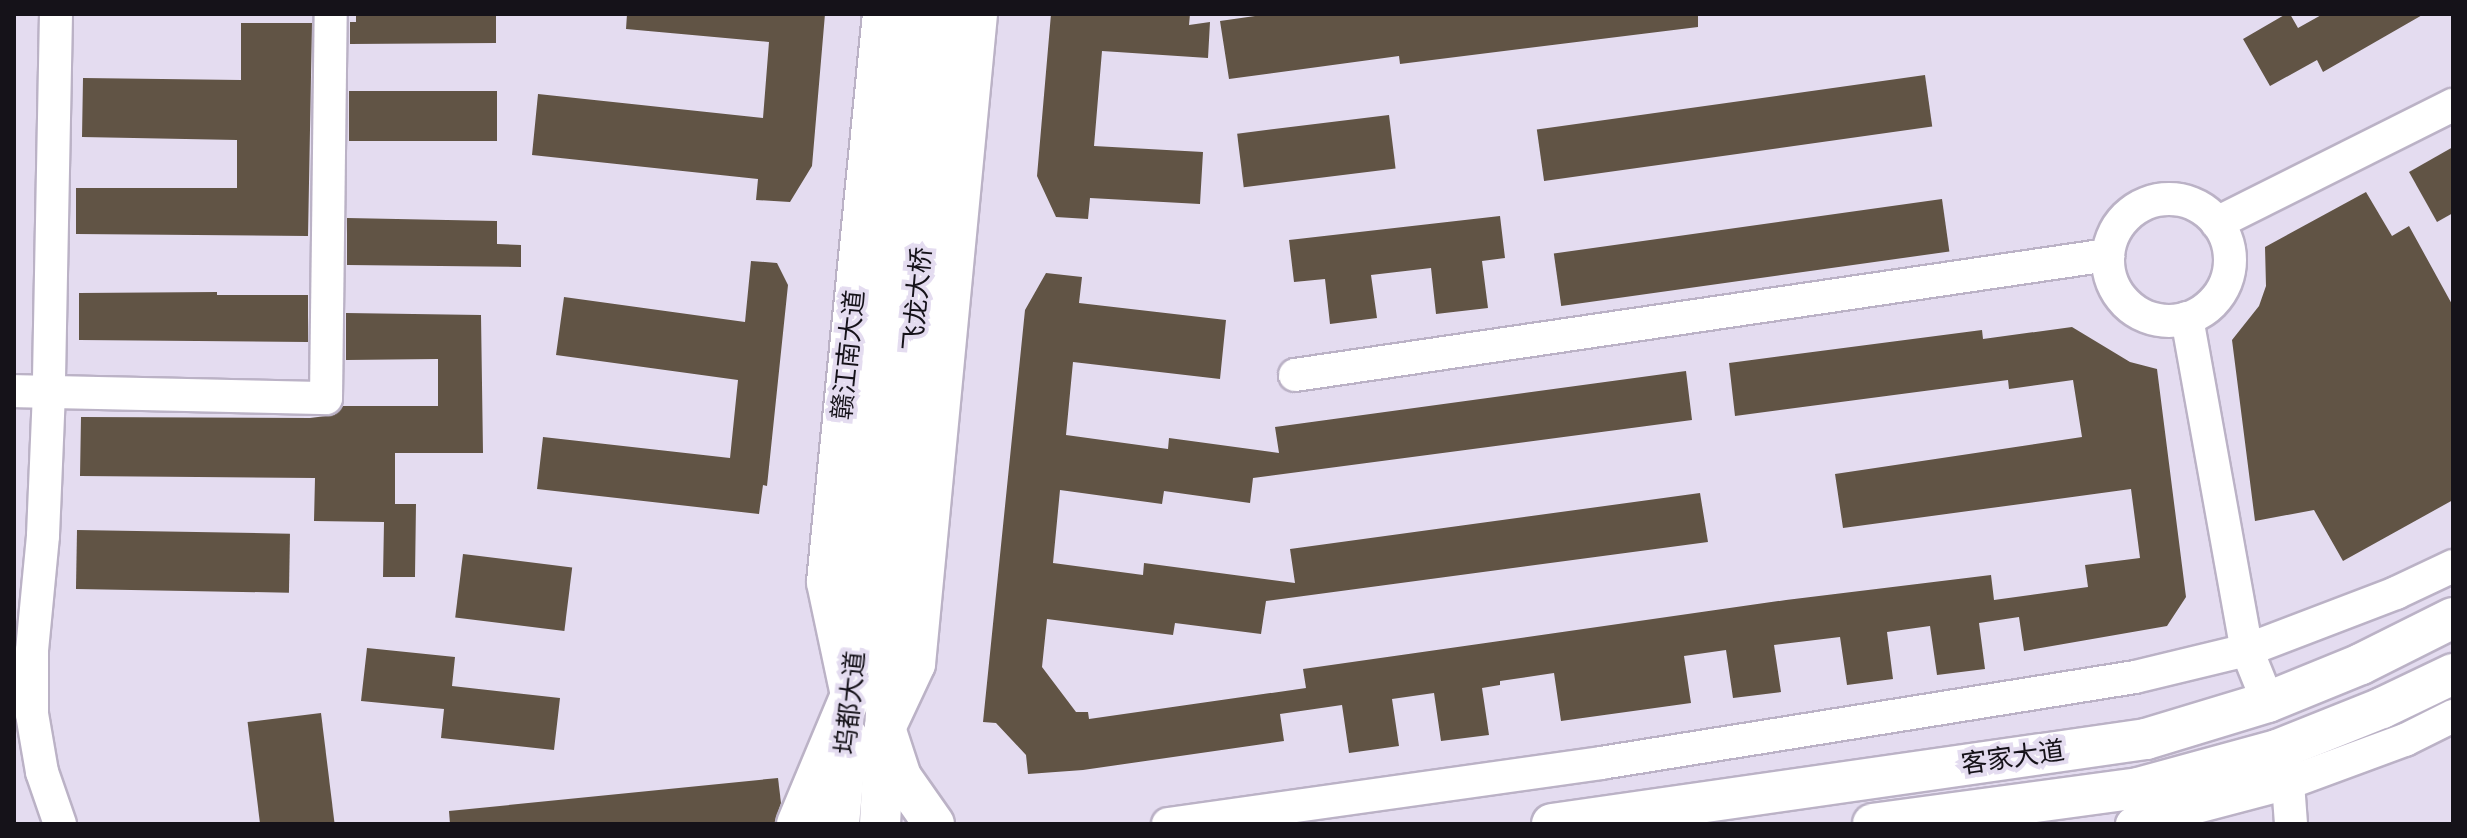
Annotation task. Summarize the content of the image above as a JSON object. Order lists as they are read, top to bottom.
{
  "streets": {
    "main road": [
      "飞龙大桥",
      "赣江南大道",
      "坞都大道",
      "客家大道"
    ]
  },
  "crossings": [
    ["飞龙大桥", "坞都大道"],
    ["赣江南大道", "坞都大道"]
  ]
}
